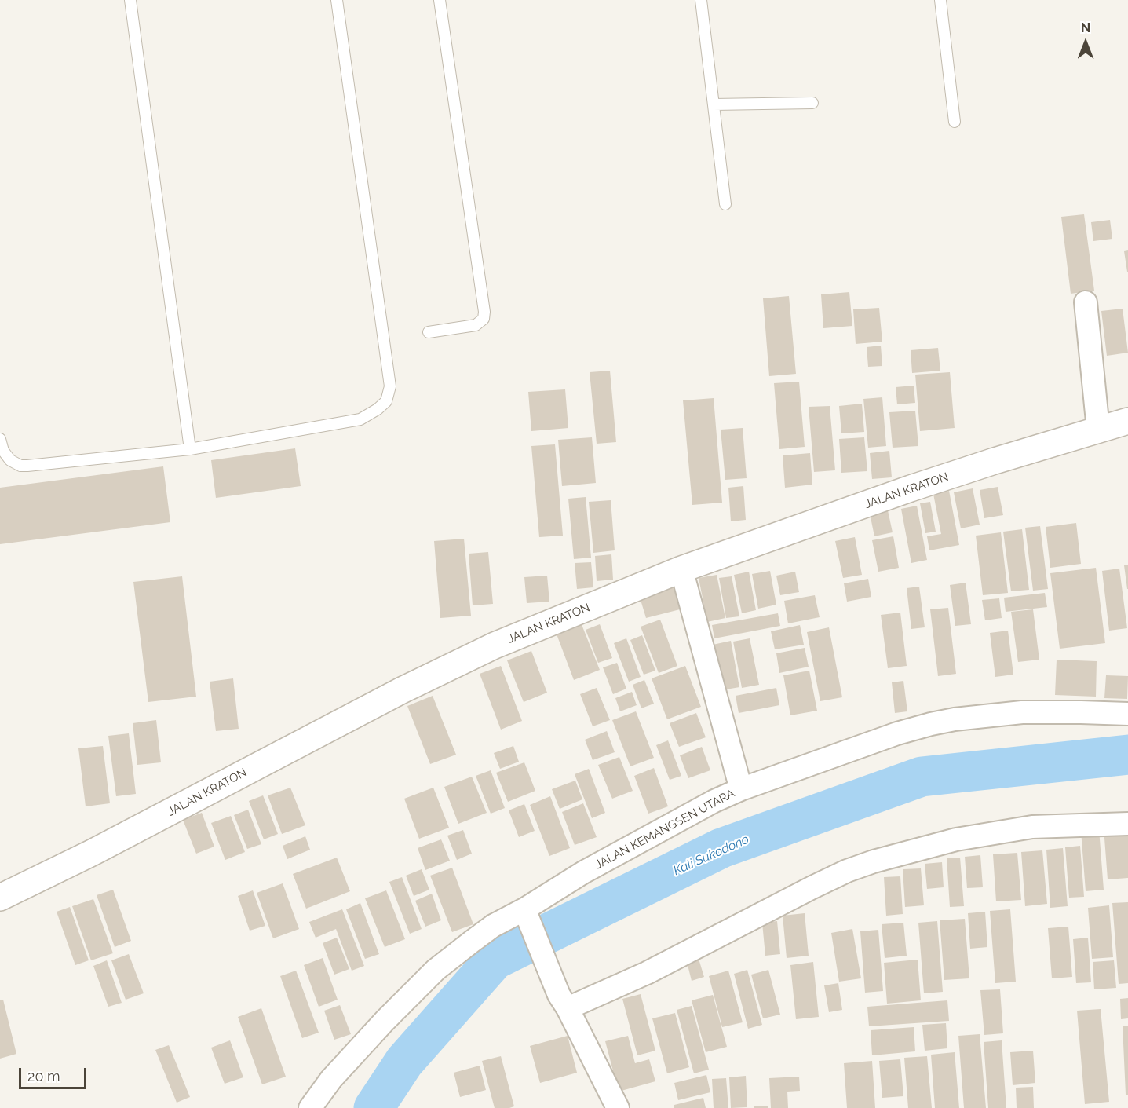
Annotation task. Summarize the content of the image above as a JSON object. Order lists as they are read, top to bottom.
{
  "streets": {
    "street": ["JALAN KRATON", "JALAN KEMANGSEN UTARA"]
  },
  "water": ["Kali Sukodono"],
  "scale_bar": "20 m",
  "north": "top"
}
